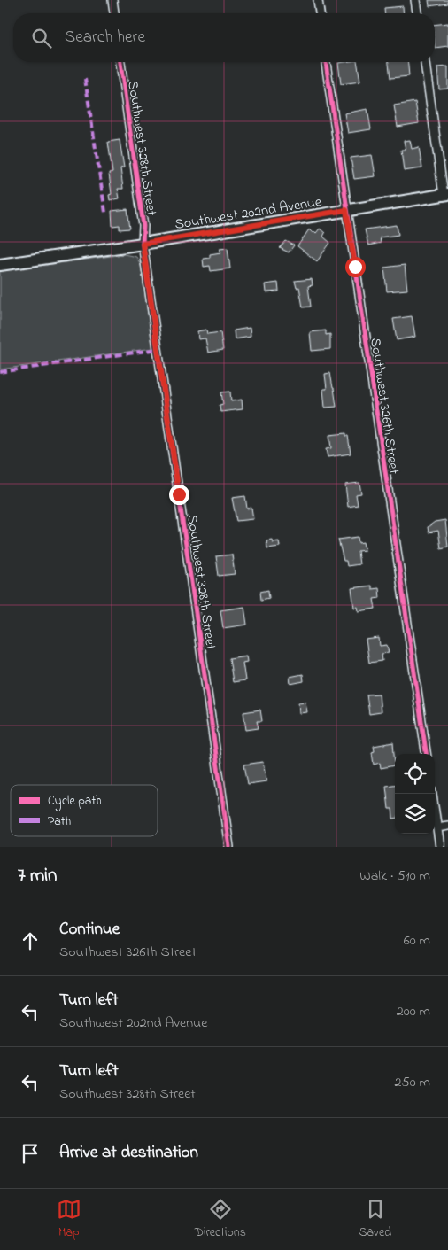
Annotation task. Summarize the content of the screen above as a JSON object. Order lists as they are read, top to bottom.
{
  "streets": {
    "street": ["Southwest 328th Street", "Southwest 202nd Avenue", "Southwest 326th Street"]
  },
  "crossings": [
    ["Southwest 328th Street", "Southwest 202nd Avenue"],
    ["Southwest 202nd Avenue", "Southwest 326th Street"]
  ],
  "legend": ["Cycle path", "Path"],
  "page": {
    "search": "Search here",
    "heading": ["7 min", "Walk · 510 m"],
    "list": [
      ["Continue", "Southwest 326th Street", "60 m"],
      ["Turn left", "Southwest 202nd Avenue", "200 m"],
      ["Turn left", "Southwest 328th Street", "250 m"],
      "Arrive at destination"
    ],
    "nav": ["Map", "Directions", "Saved"]
  }
}
